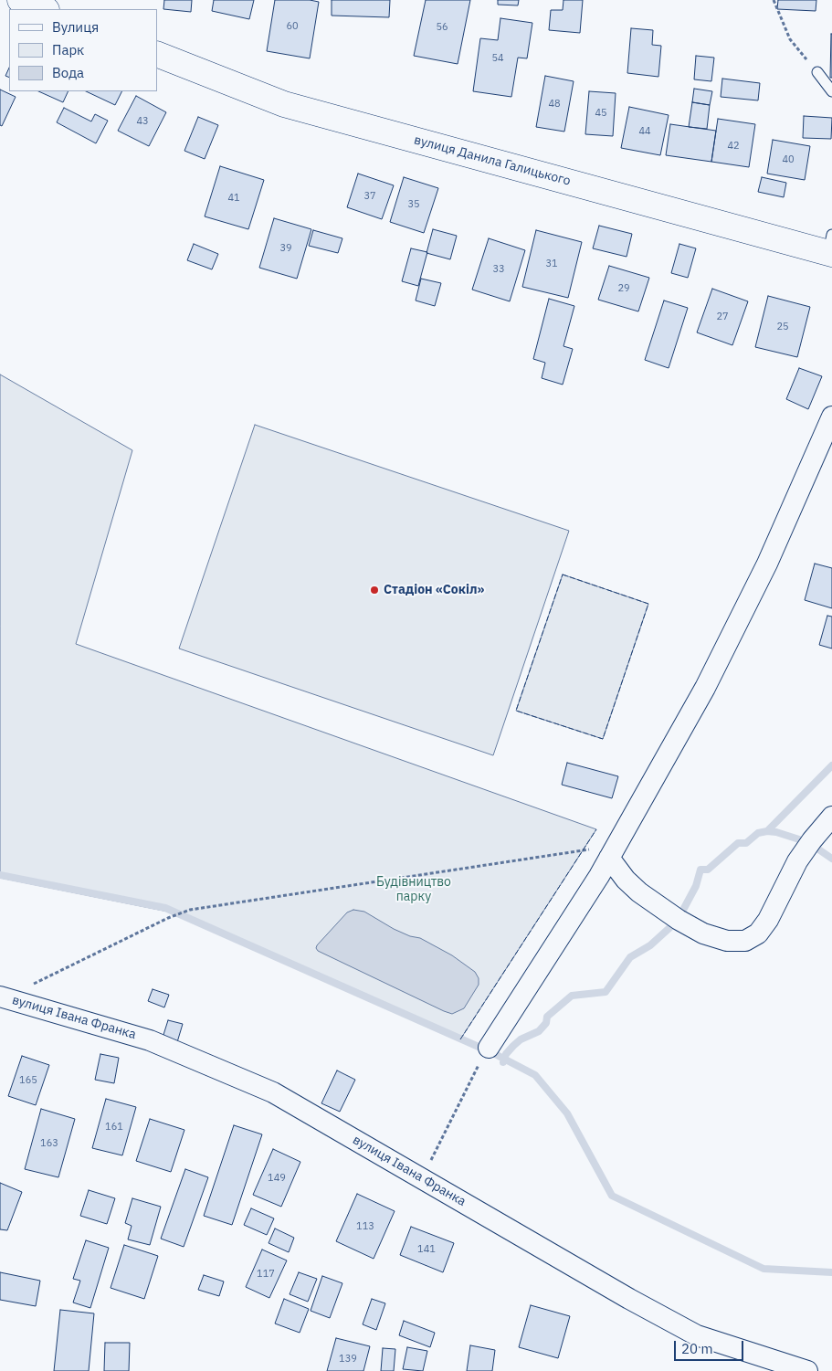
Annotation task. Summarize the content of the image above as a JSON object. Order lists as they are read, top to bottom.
{
  "streets": {
    "street": ["вулиця Данила Галицького", "вулиця Івана Франка"]
  },
  "parks": ["Будівництво парку"],
  "places": ["Стадіон «Сокіл»"],
  "house_numbers": [
    "60",
    "56",
    "54",
    "48",
    "45",
    "43",
    "44",
    "42",
    "40",
    "37",
    "41",
    "35",
    "39",
    "31",
    "33",
    "29",
    "27",
    "25",
    "165",
    "161",
    "163",
    "149",
    "113",
    "141",
    "117",
    "139"
  ],
  "legend": ["Вулиця", "Парк", "Вода"],
  "scale_bar": "20 m"
}
